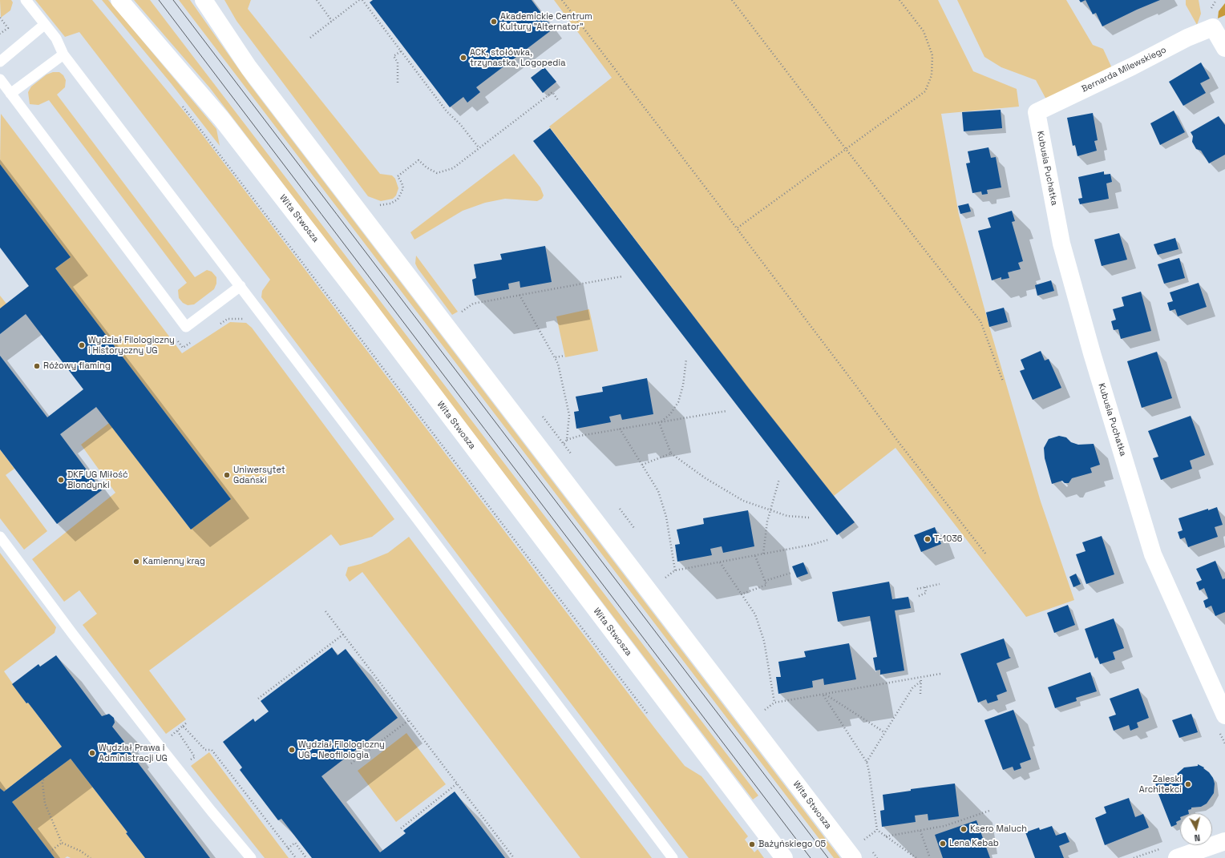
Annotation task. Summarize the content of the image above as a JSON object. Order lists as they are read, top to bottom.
{
  "streets": {
    "street": ["Bernarda Milewskiego", "Kubusia Puchatka", "Wita Stwosza"]
  },
  "crossings": [
    ["Bernarda Milewskiego", "Kubusia Puchatka"]
  ],
  "places": [
    "Akademickie Centrum Kultury \"Alternator\"",
    "ACK, stołówka, trzynastka, Logopedia",
    "Wydział Filologiczny i Historyczny UG",
    "Różowy flaming",
    "Uniwersytet Gdański",
    "DKF UG Miłość Blondynki",
    "T-1036",
    "Kamienny krąg",
    "Wydział Filologiczny UG - Neofilologia",
    "Wydział Prawa i Administracji UG",
    "Zaleski Architekci",
    "Ksero Maluch",
    "Lena Kebab",
    "Bażyńskiego 05"
  ],
  "north": "bottom"
}
